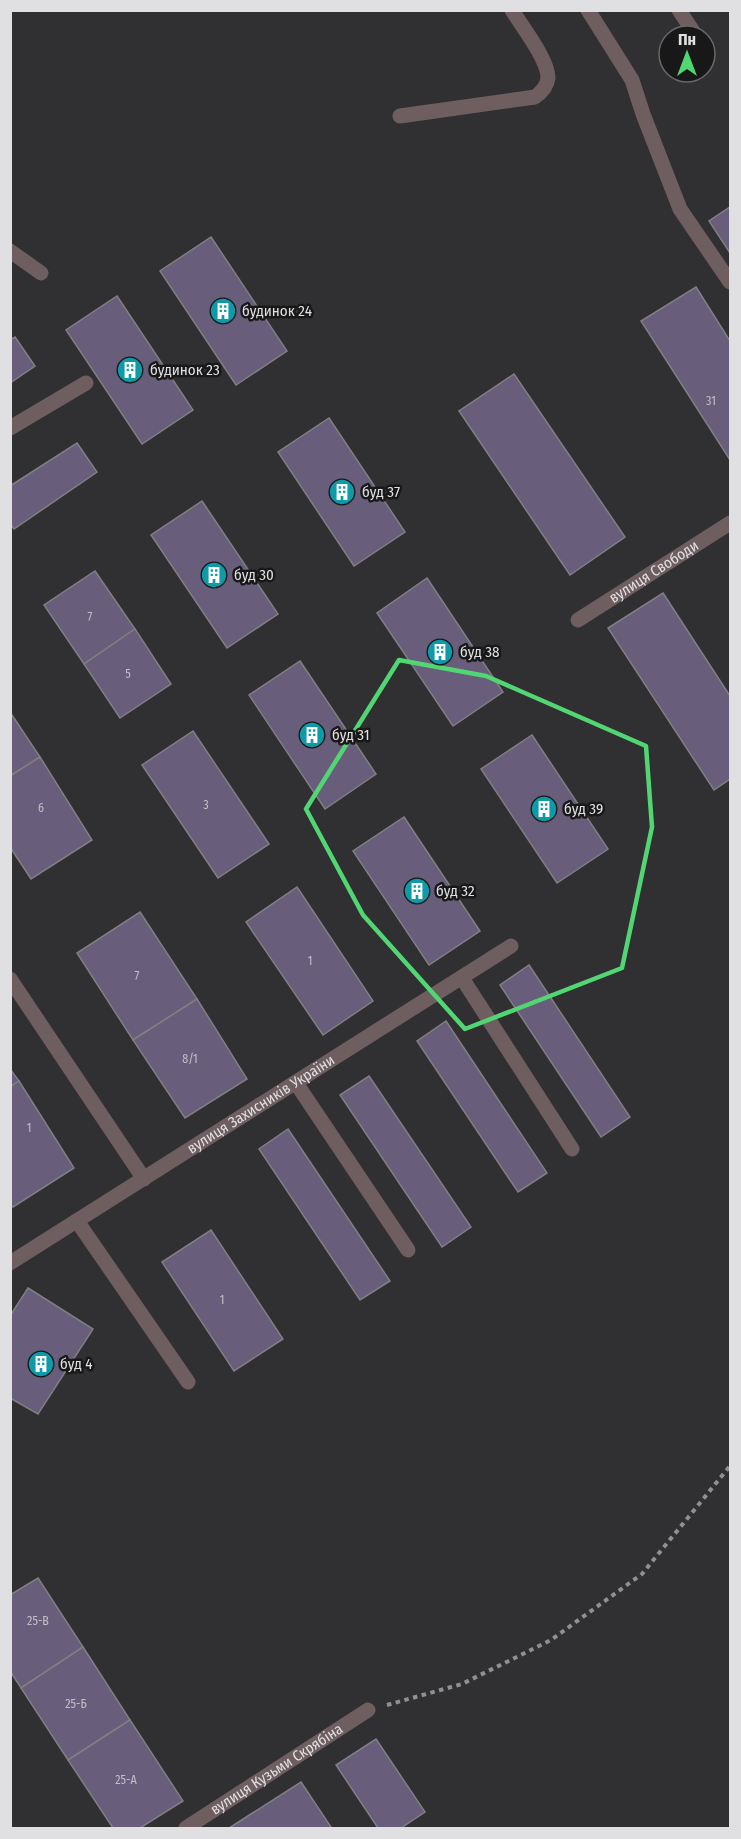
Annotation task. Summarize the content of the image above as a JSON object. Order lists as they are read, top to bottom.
{
  "streets": {
    "street": ["вулиця Свободи", "вулиця Захисників України", "вулиця Кузьми Скрябіна"]
  },
  "places": {
    "building": [
      "будинок 24",
      "будинок 23",
      "буд 37",
      "буд 30",
      "буд 38",
      "буд 31",
      "буд 39",
      "буд 32",
      "буд 4"
    ]
  },
  "house_numbers": [
    "31",
    "7",
    "5",
    "3",
    "6",
    "1",
    "7",
    "8/1",
    "1",
    "1",
    "25-В",
    "25-Б",
    "25-А"
  ],
  "north": "top"
}
